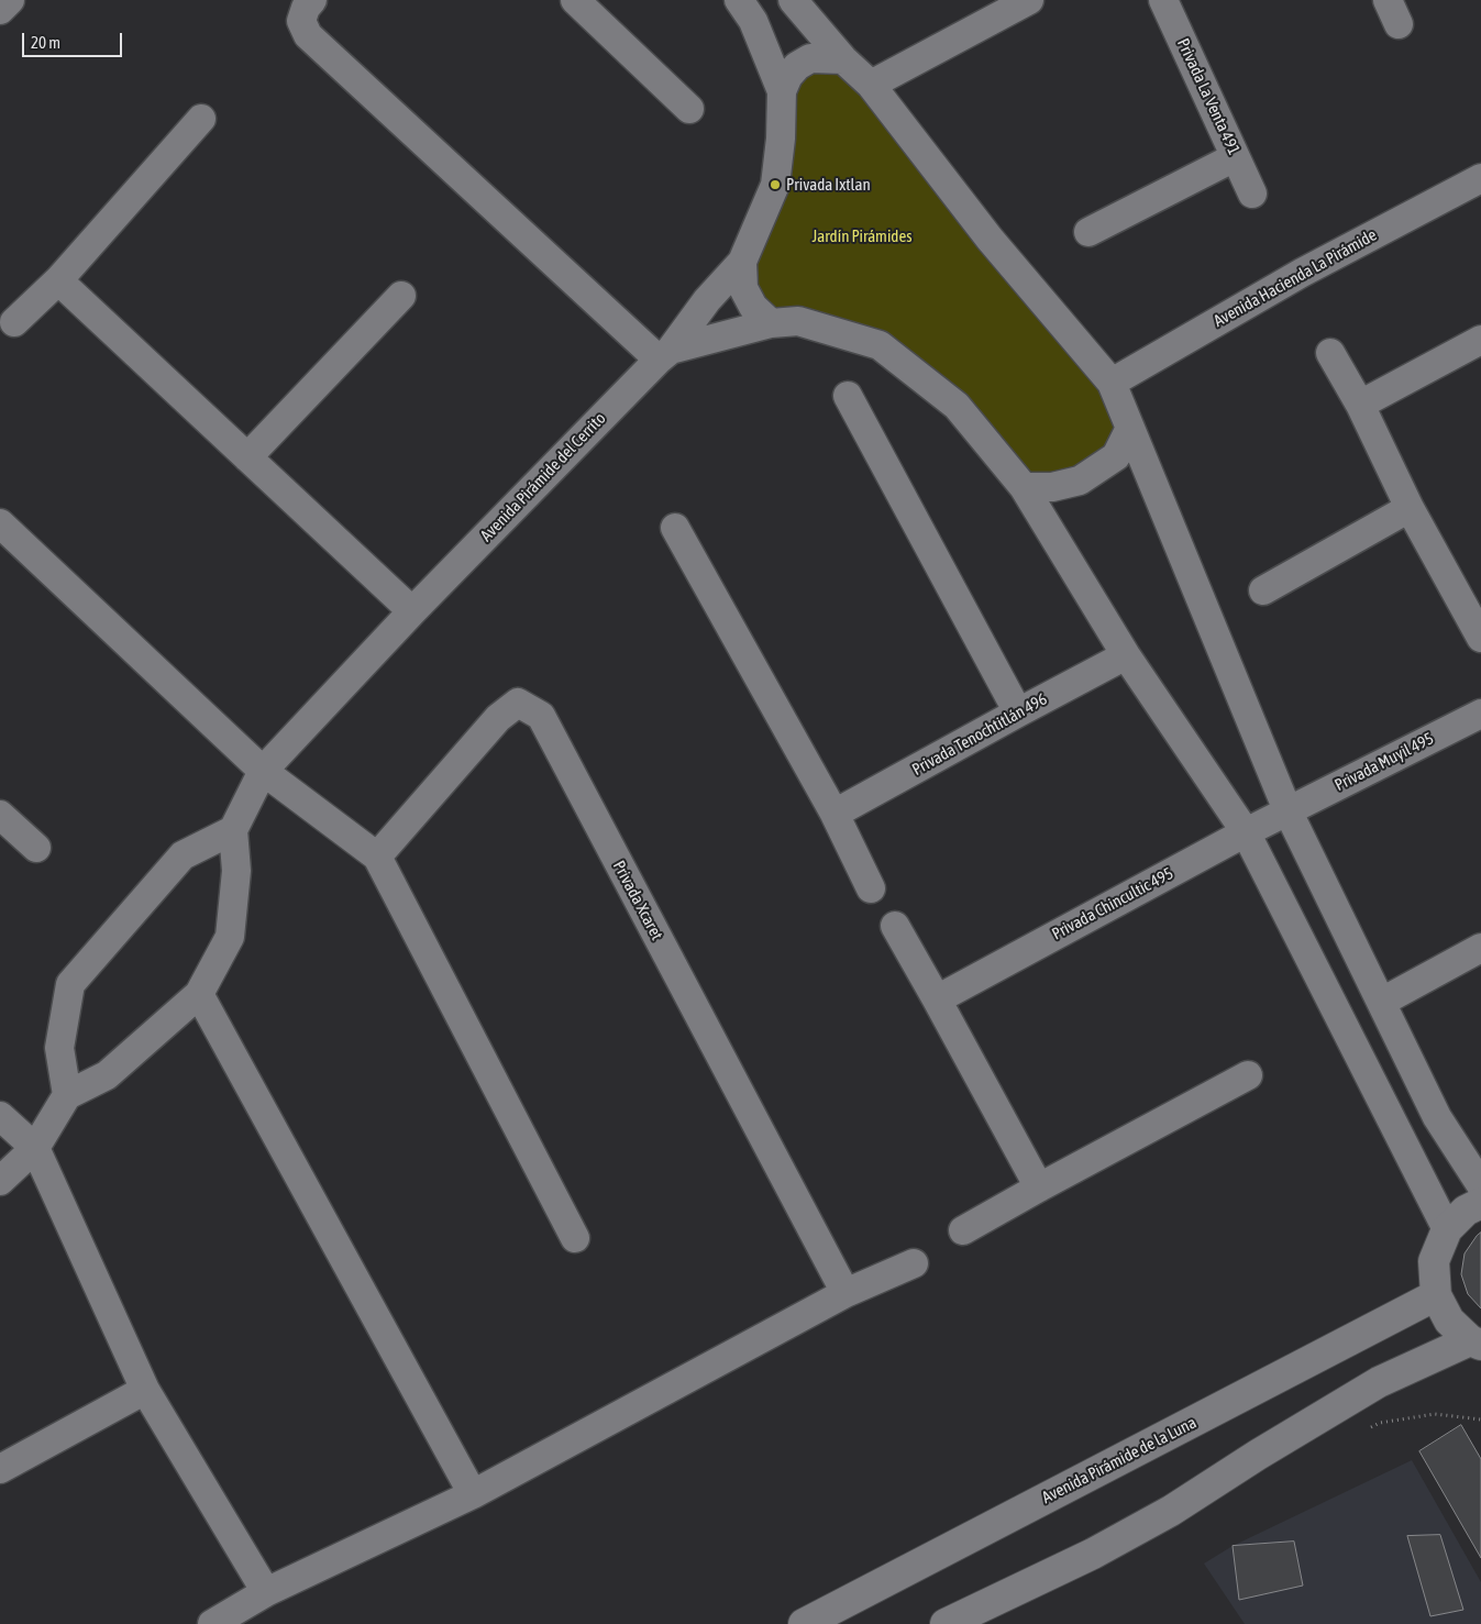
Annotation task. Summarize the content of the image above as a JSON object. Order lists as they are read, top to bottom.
{
  "streets": {
    "street": [
      "Privada La Venta 491",
      "Avenida Hacienda La Pirámide",
      "Avenida Pirámide del Cerrito",
      "Privada Tenochtitlán 496",
      "Privada Muyil 495",
      "Privada Xcaret",
      "Privada Chincultic 495",
      "Avenida Pirámide de la Luna"
    ]
  },
  "crossings": [
    ["Privada Muyil 495", "Privada Chincultic 495"]
  ],
  "parks": ["Jardín Pirámides"],
  "places": ["Privada Ixtlan"],
  "scale_bar": "20 m"
}
